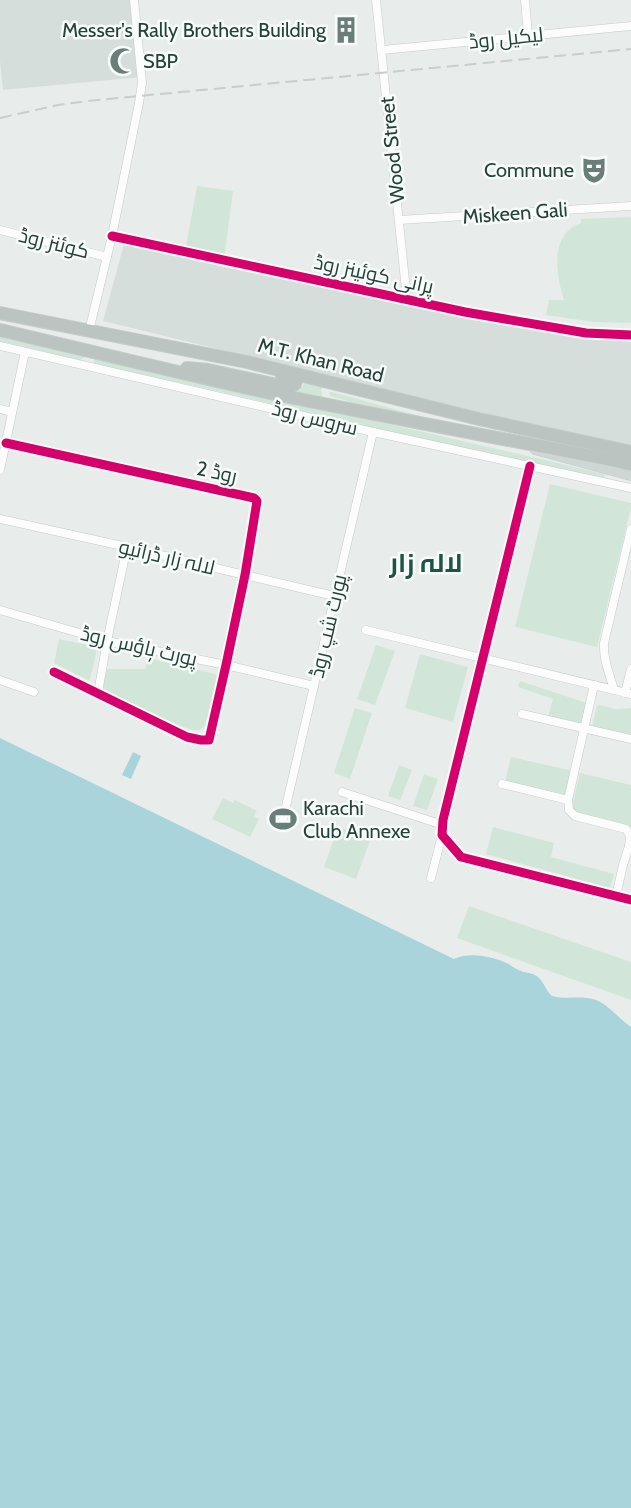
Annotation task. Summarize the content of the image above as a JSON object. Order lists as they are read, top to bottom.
{
  "streets": {
    "highway": ["M.T. Khan Road"],
    "street": [
      "لیکیل روڈ",
      "Wood Street",
      "Miskeen Gali",
      "کوئنز روڈ",
      "پرانی کوئینز روڈ",
      "سروس روڈ",
      "روڈ 2",
      "لالہ زار ڈرائیو",
      "پورٹ شپ روڈ",
      "پورٹ ہاؤس روڈ"
    ]
  },
  "crossings": [
    ["لیکیل روڈ", "Wood Street"],
    ["Wood Street", "Miskeen Gali"],
    ["Wood Street", "پرانی کوئینز روڈ"],
    ["سروس روڈ", "پورٹ شپ روڈ"],
    ["روڈ 2", "لالہ زار ڈرائیو"],
    ["روڈ 2", "پورٹ ہاؤس روڈ"],
    ["لالہ زار ڈرائیو", "پورٹ شپ روڈ"],
    ["پورٹ شپ روڈ", "پورٹ ہاؤس روڈ"]
  ],
  "districts": ["لالہ زار"],
  "places": {
    "building": ["Messer's Rally Brothers Building"],
    "mosque": ["SBP"],
    "theatre": ["Commune"],
    "sports": ["Karachi Club Annexe"]
  }
}
